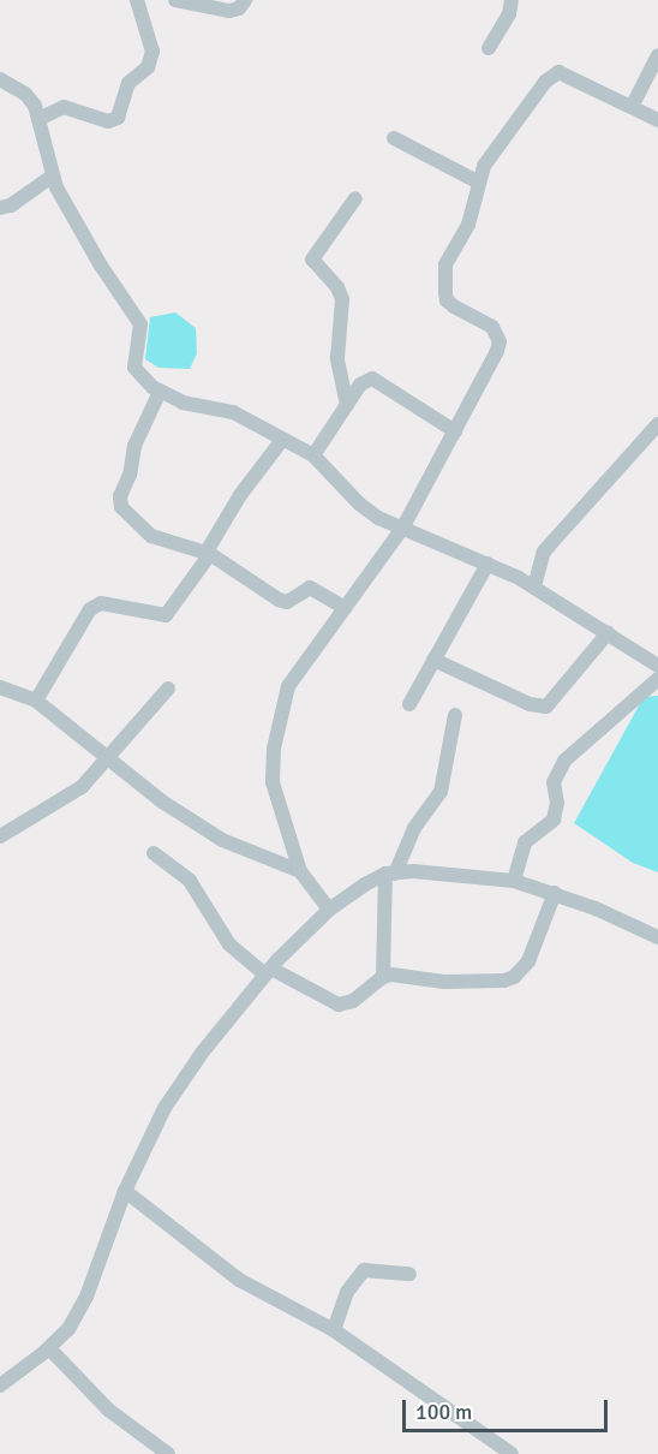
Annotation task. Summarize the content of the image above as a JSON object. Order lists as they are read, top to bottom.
{
  "scale_bar": "100 m"
}
